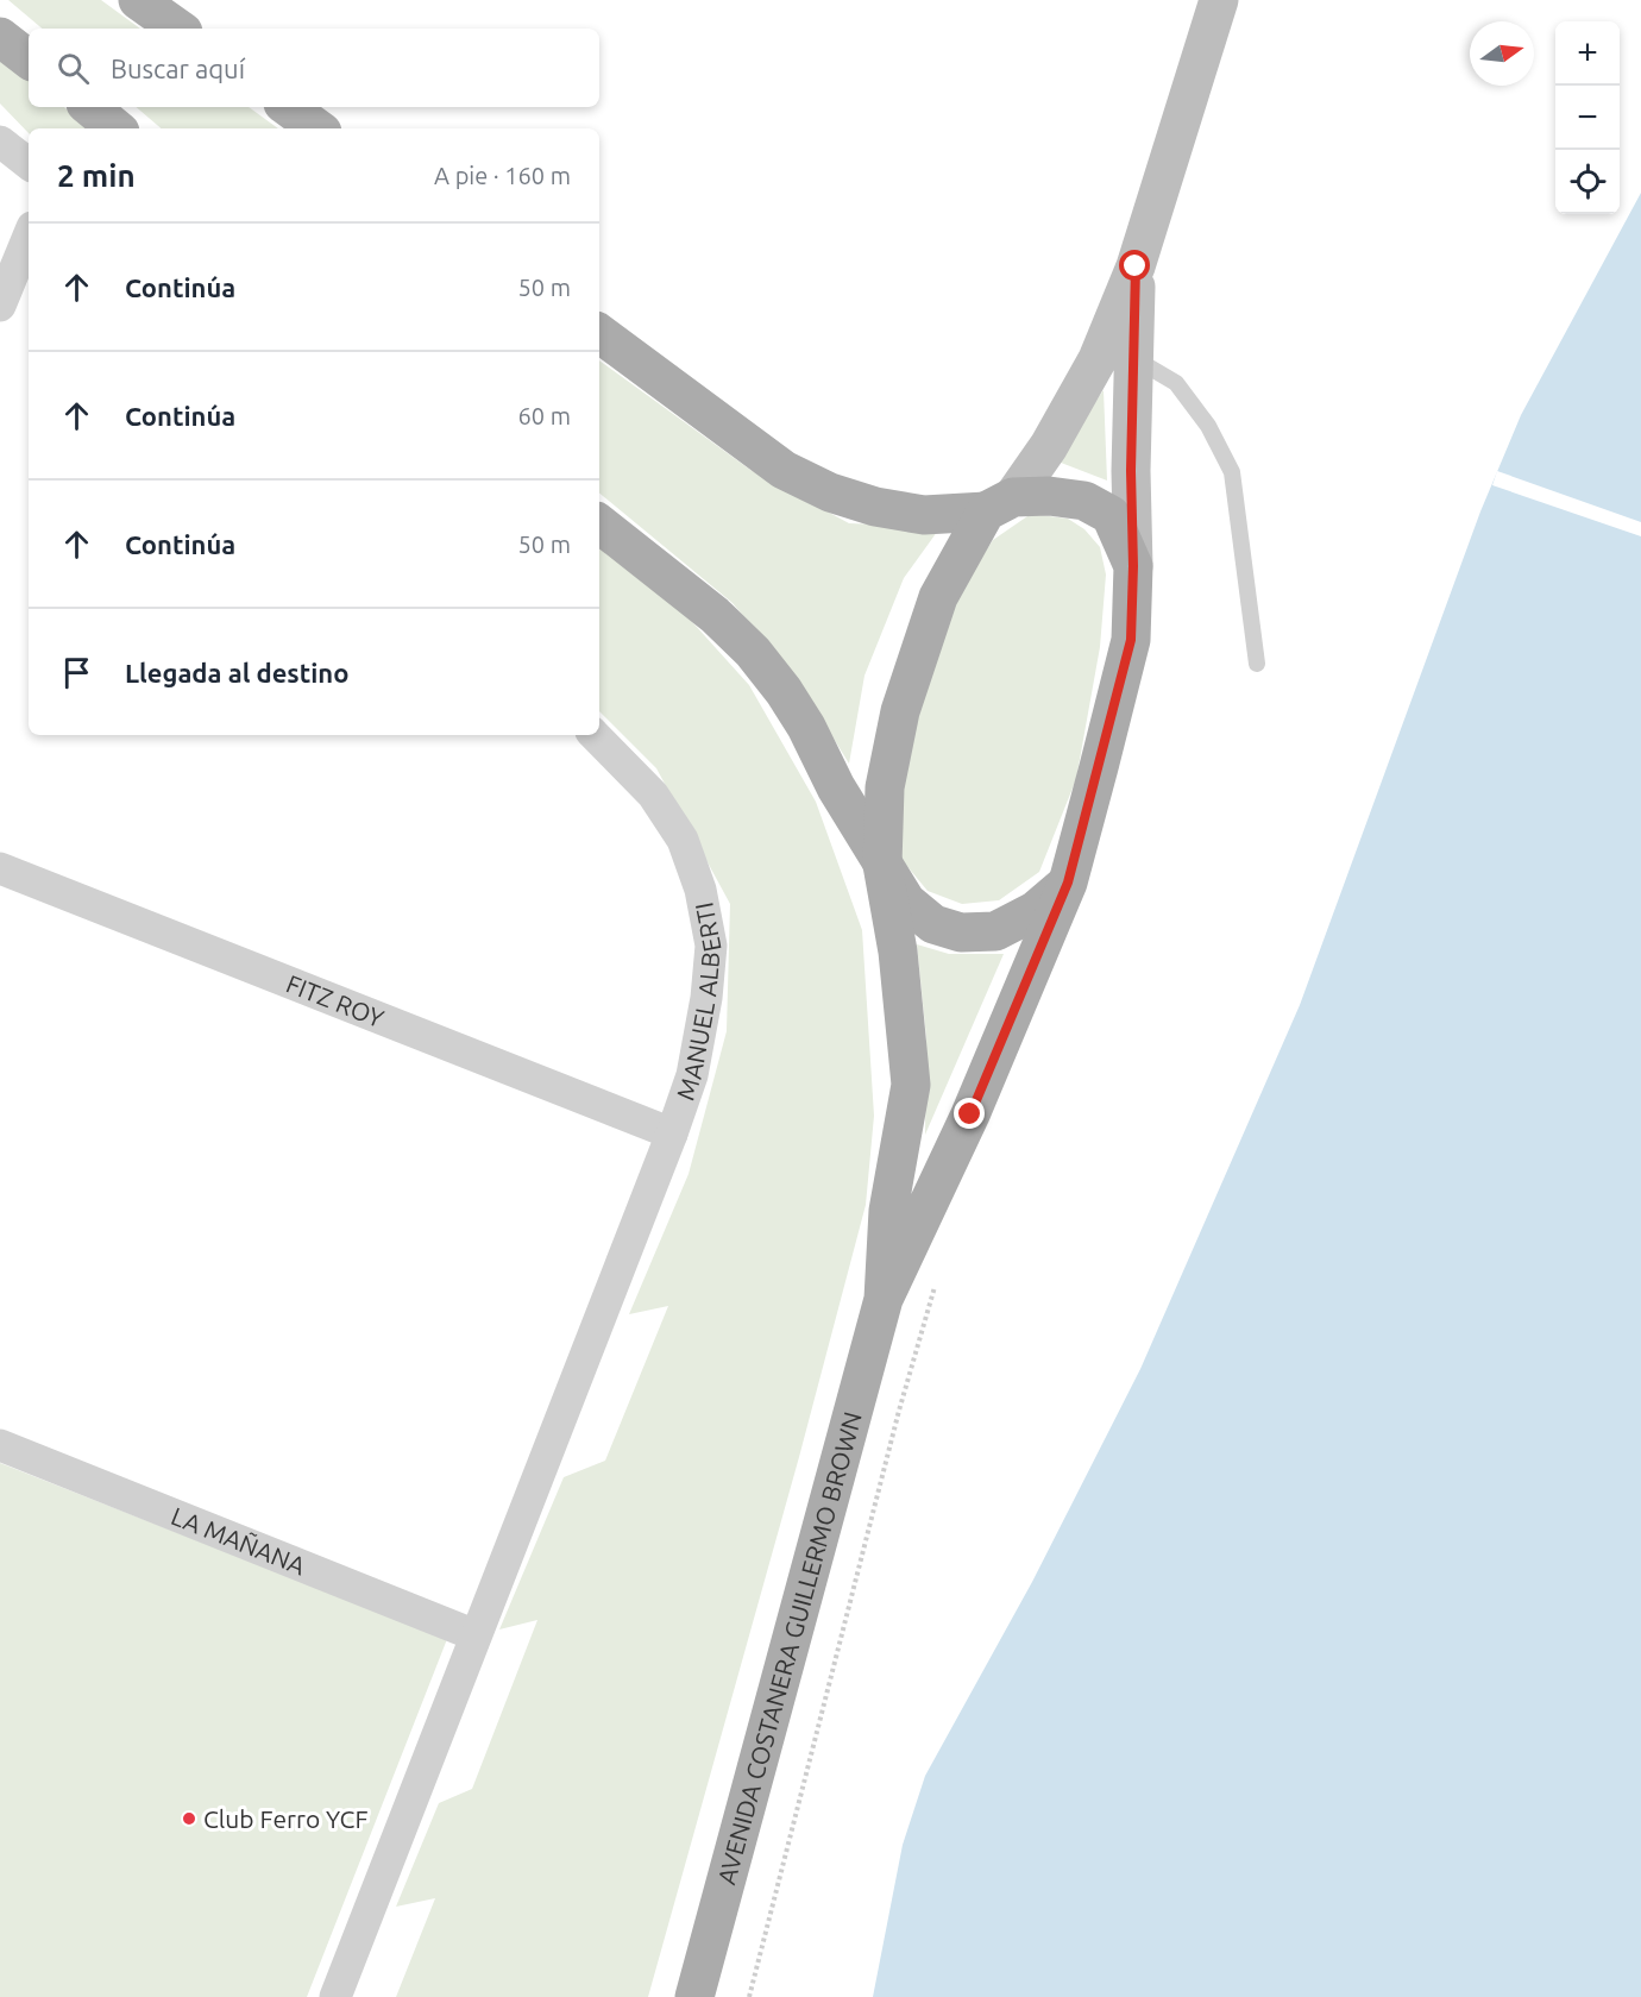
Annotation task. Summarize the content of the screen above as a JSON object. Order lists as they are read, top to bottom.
{
  "streets": {
    "main road": ["AVENIDA COSTANERA GUILLERMO BROWN"],
    "street": ["FITZ ROY", "MANUEL ALBERTI", "LA MAÑANA"]
  },
  "crossings": [
    ["FITZ ROY", "MANUEL ALBERTI"],
    ["MANUEL ALBERTI", "LA MAÑANA"]
  ],
  "places": ["Club Ferro YCF"],
  "north": "right",
  "page": {
    "map_buttons": ["+", "−"],
    "search": "Buscar aquí",
    "heading": ["2 min", "A pie · 160 m"],
    "list": [
      ["Continúa", "50 m"],
      ["Continúa", "60 m"],
      ["Continúa", "50 m"],
      "Llegada al destino"
    ]
  }
}
